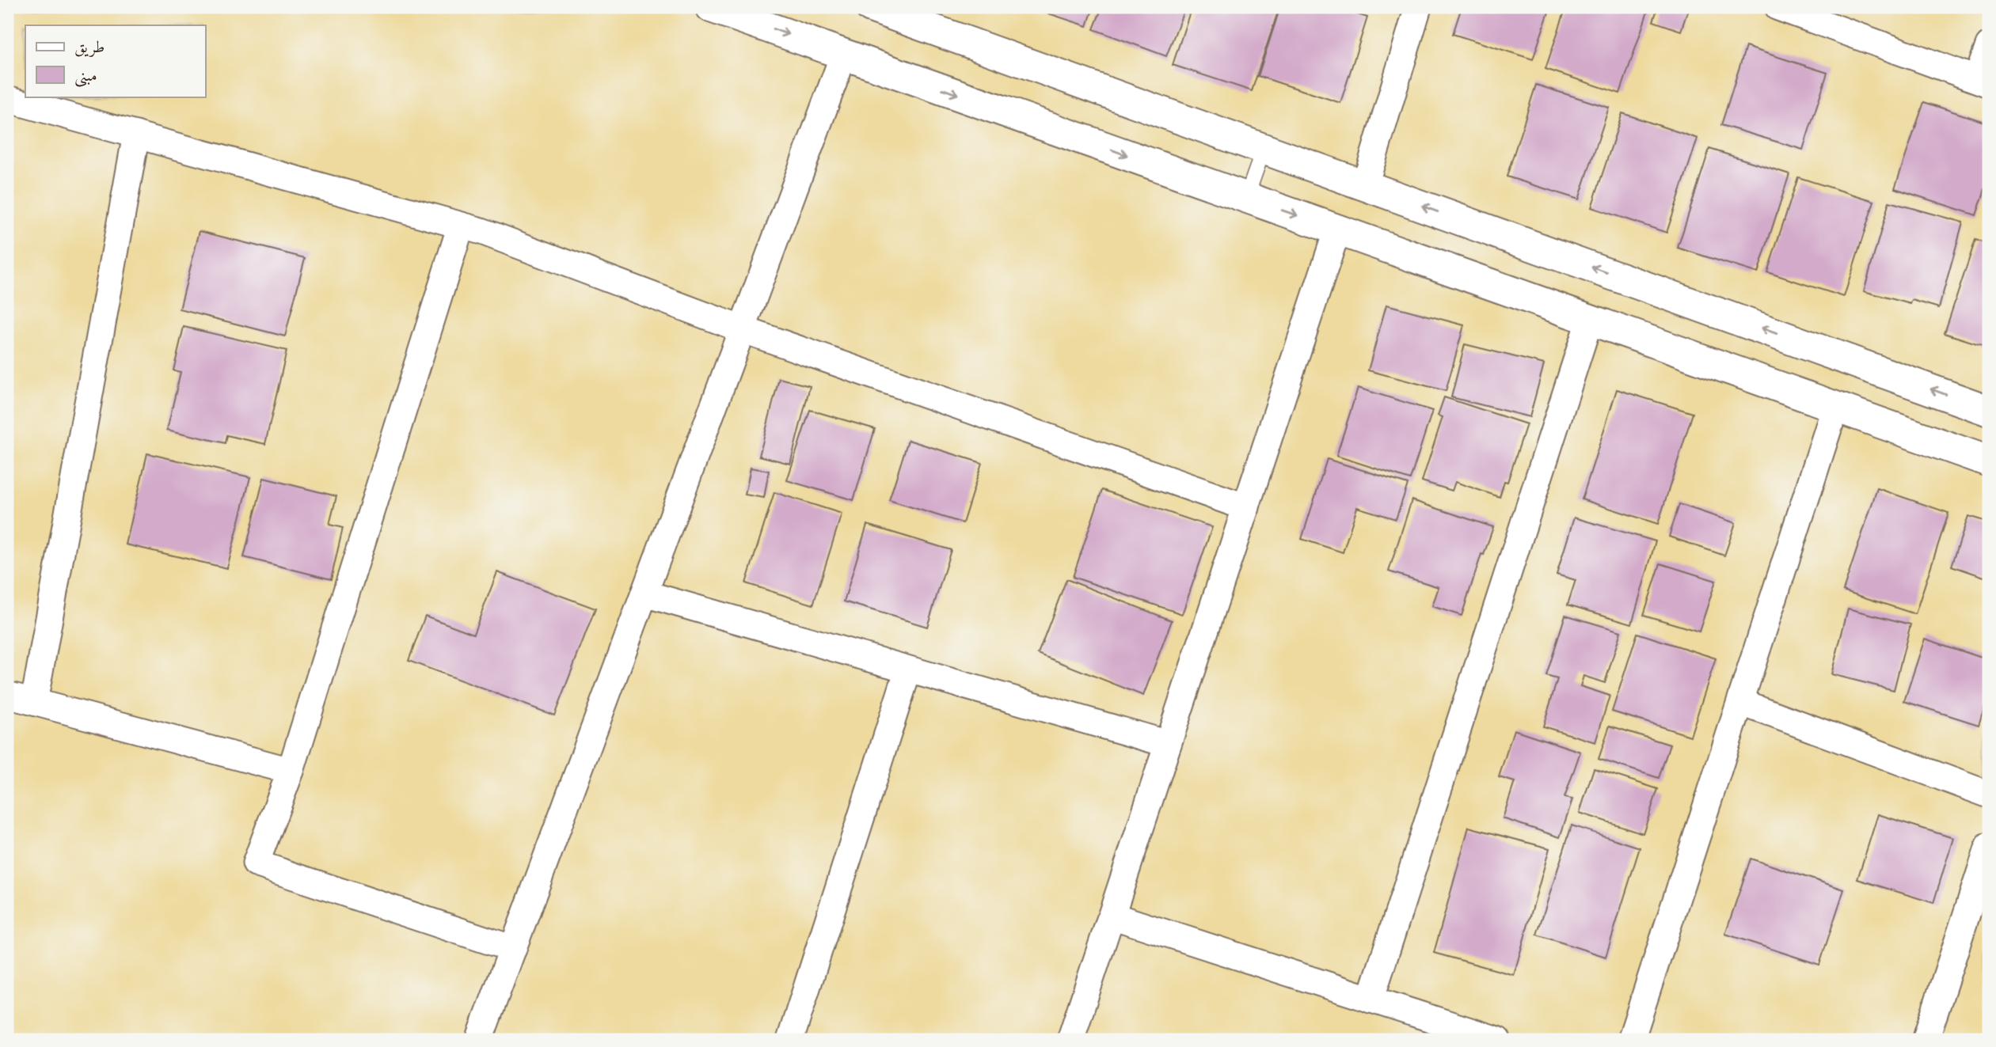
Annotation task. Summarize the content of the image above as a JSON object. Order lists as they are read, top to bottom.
{
  "legend": ["طريق", "مبنى"]
}
